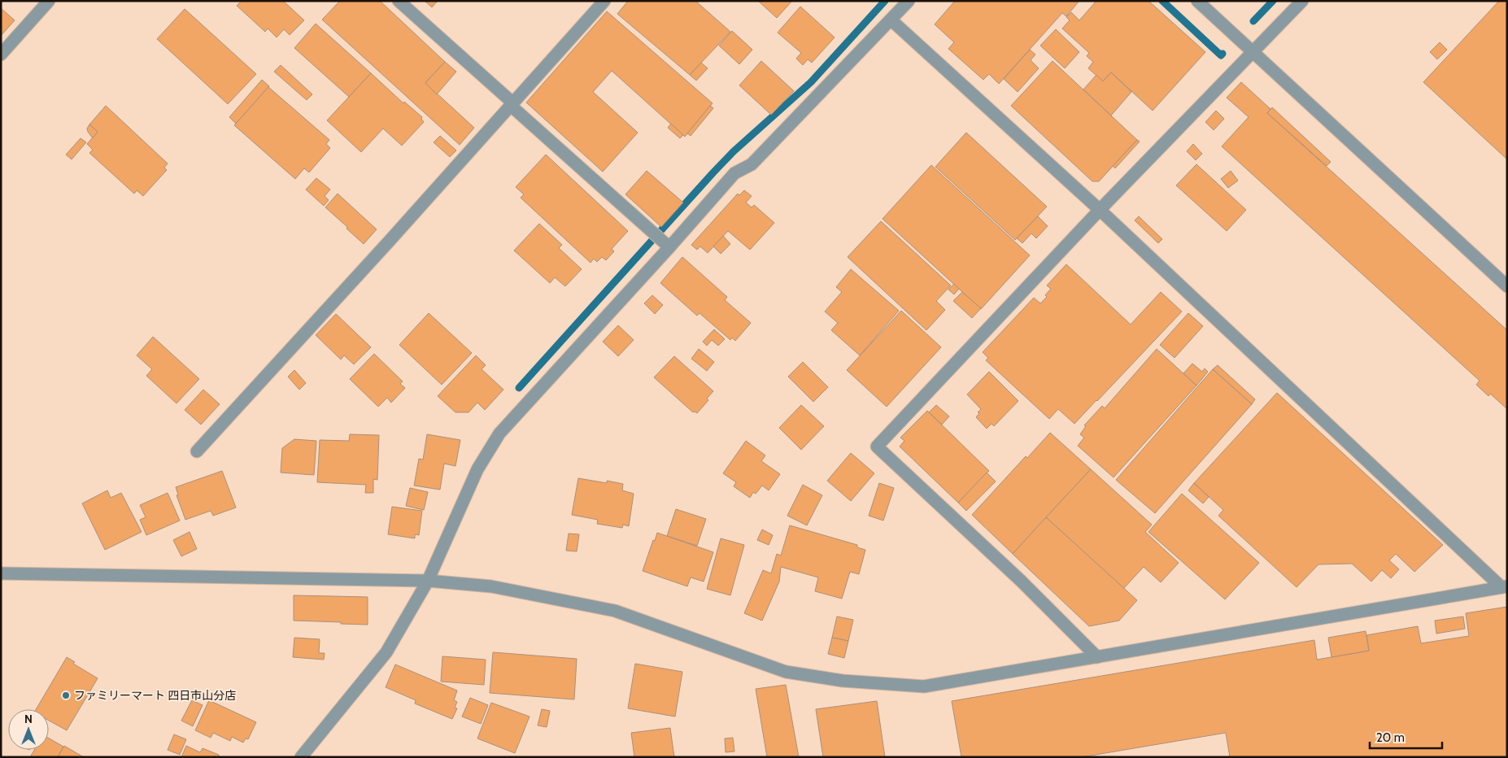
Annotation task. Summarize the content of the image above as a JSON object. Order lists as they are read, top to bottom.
{
  "places": ["ファミリーマート 四日市山分店"],
  "scale_bar": "20 m",
  "north": "top"
}
